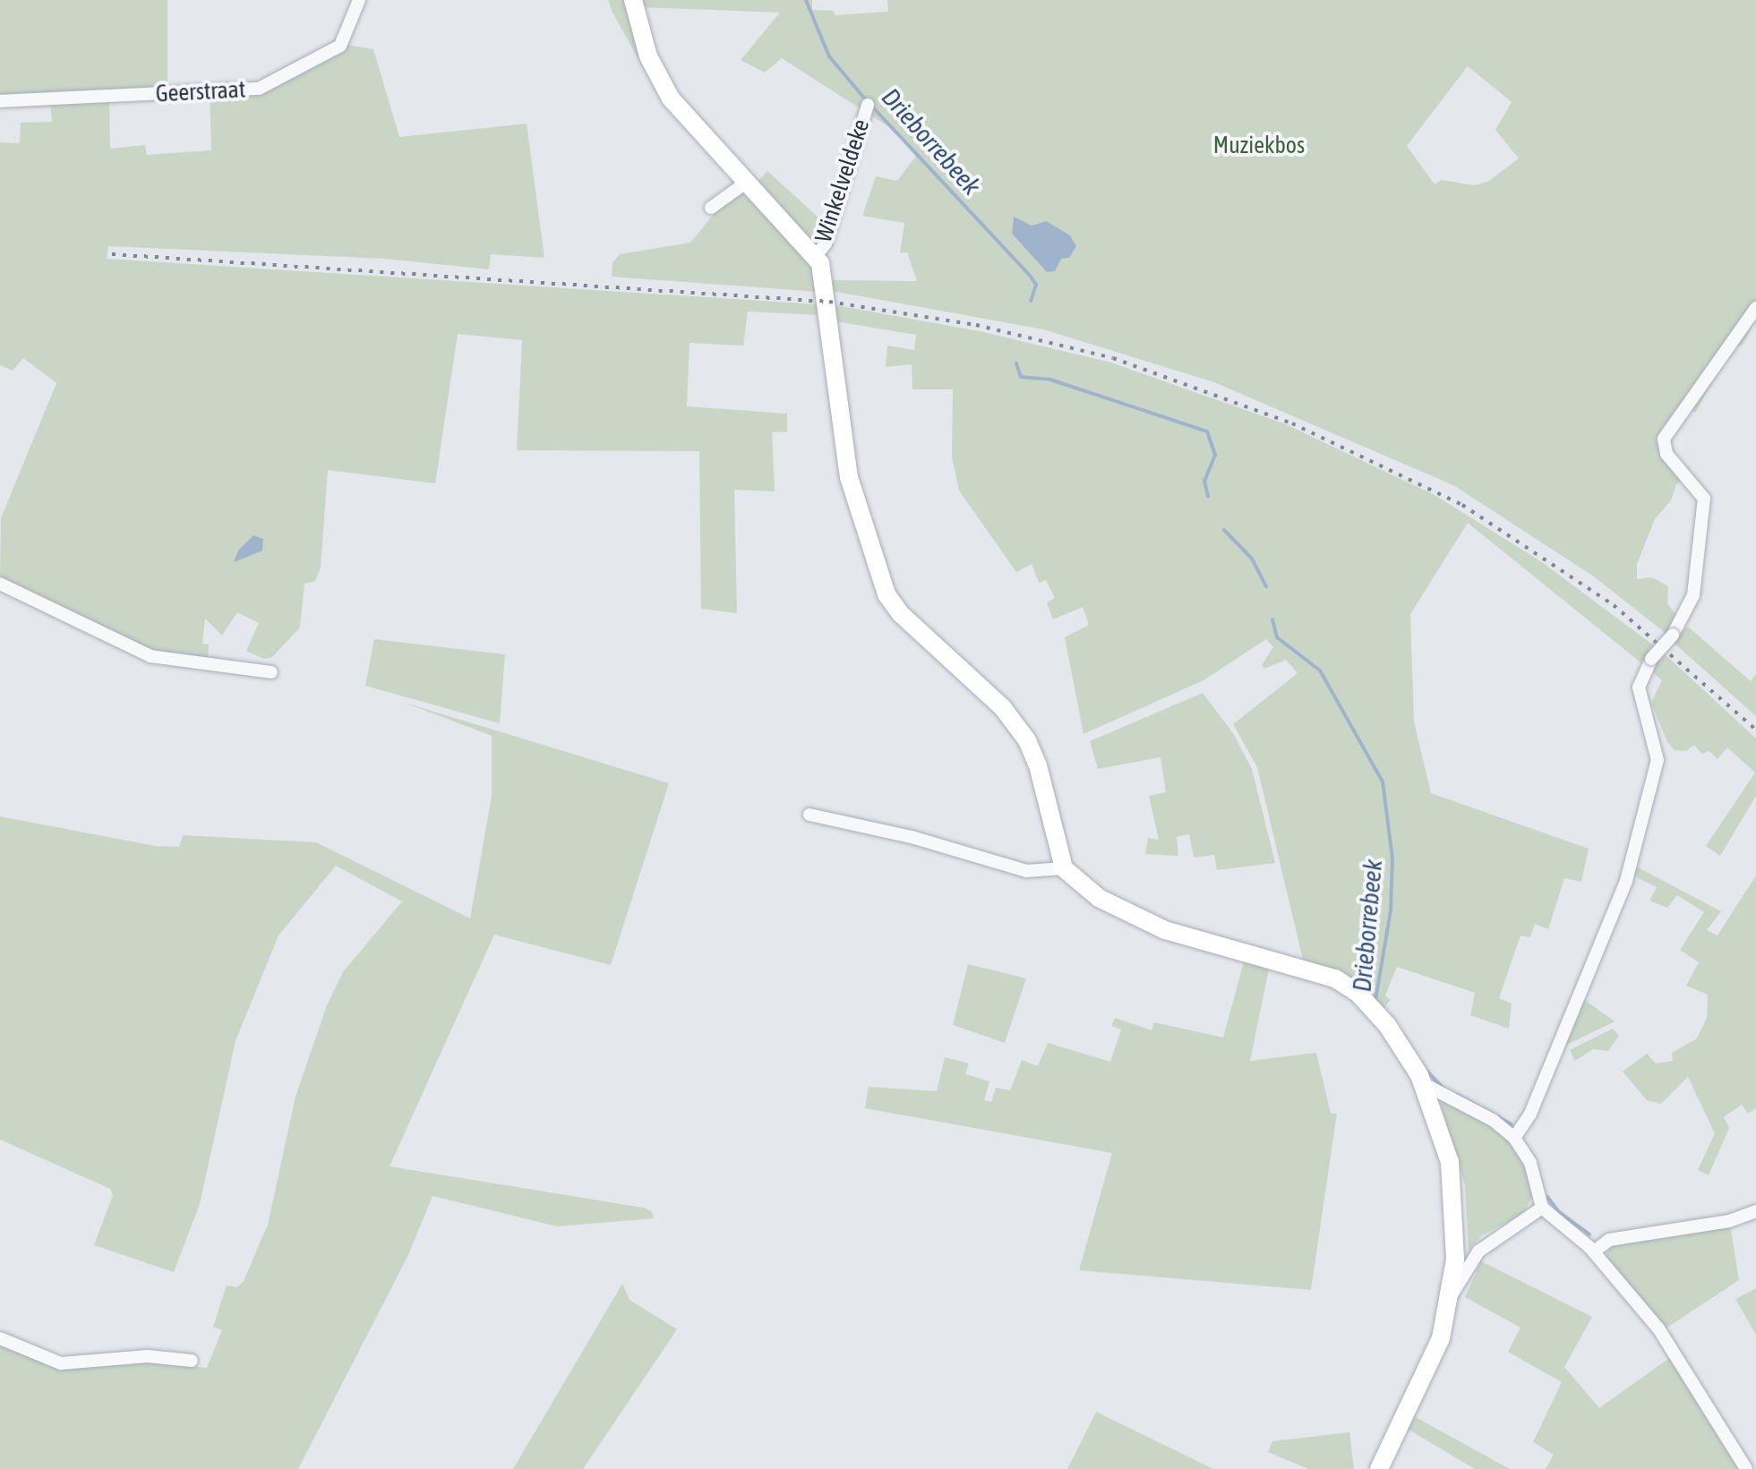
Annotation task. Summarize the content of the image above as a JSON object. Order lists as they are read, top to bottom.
{
  "streets": {
    "street": ["Geerstraat", "Winkelveldeke"]
  },
  "water": ["Drieborrebeek"],
  "parks": ["Muziekbos"]
}
